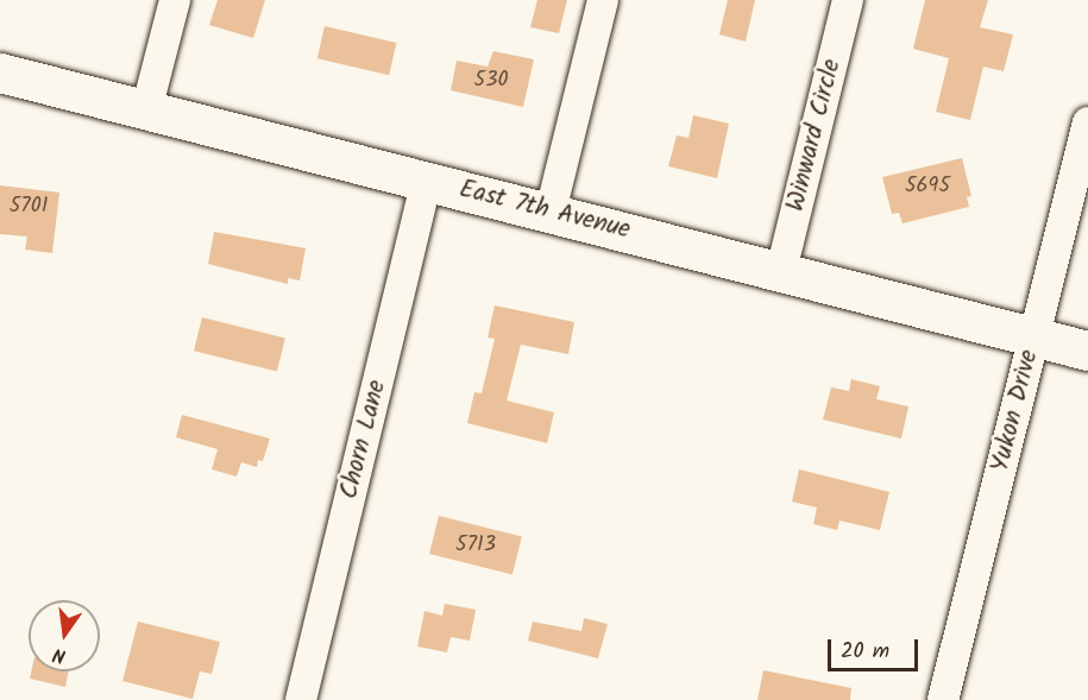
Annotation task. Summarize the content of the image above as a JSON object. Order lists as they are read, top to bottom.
{
  "streets": {
    "main road": ["East 7th Avenue"],
    "street": ["Winward Circle", "Yukon Drive", "Chorn Lane"]
  },
  "crossings": [
    ["Winward Circle", "East 7th Avenue"],
    ["East 7th Avenue", "Yukon Drive"],
    ["East 7th Avenue", "Chorn Lane"]
  ],
  "house_numbers": [
    "530",
    "5695",
    "5701",
    "5713"
  ],
  "scale_bar": "20 m",
  "north": "bottom"
}
